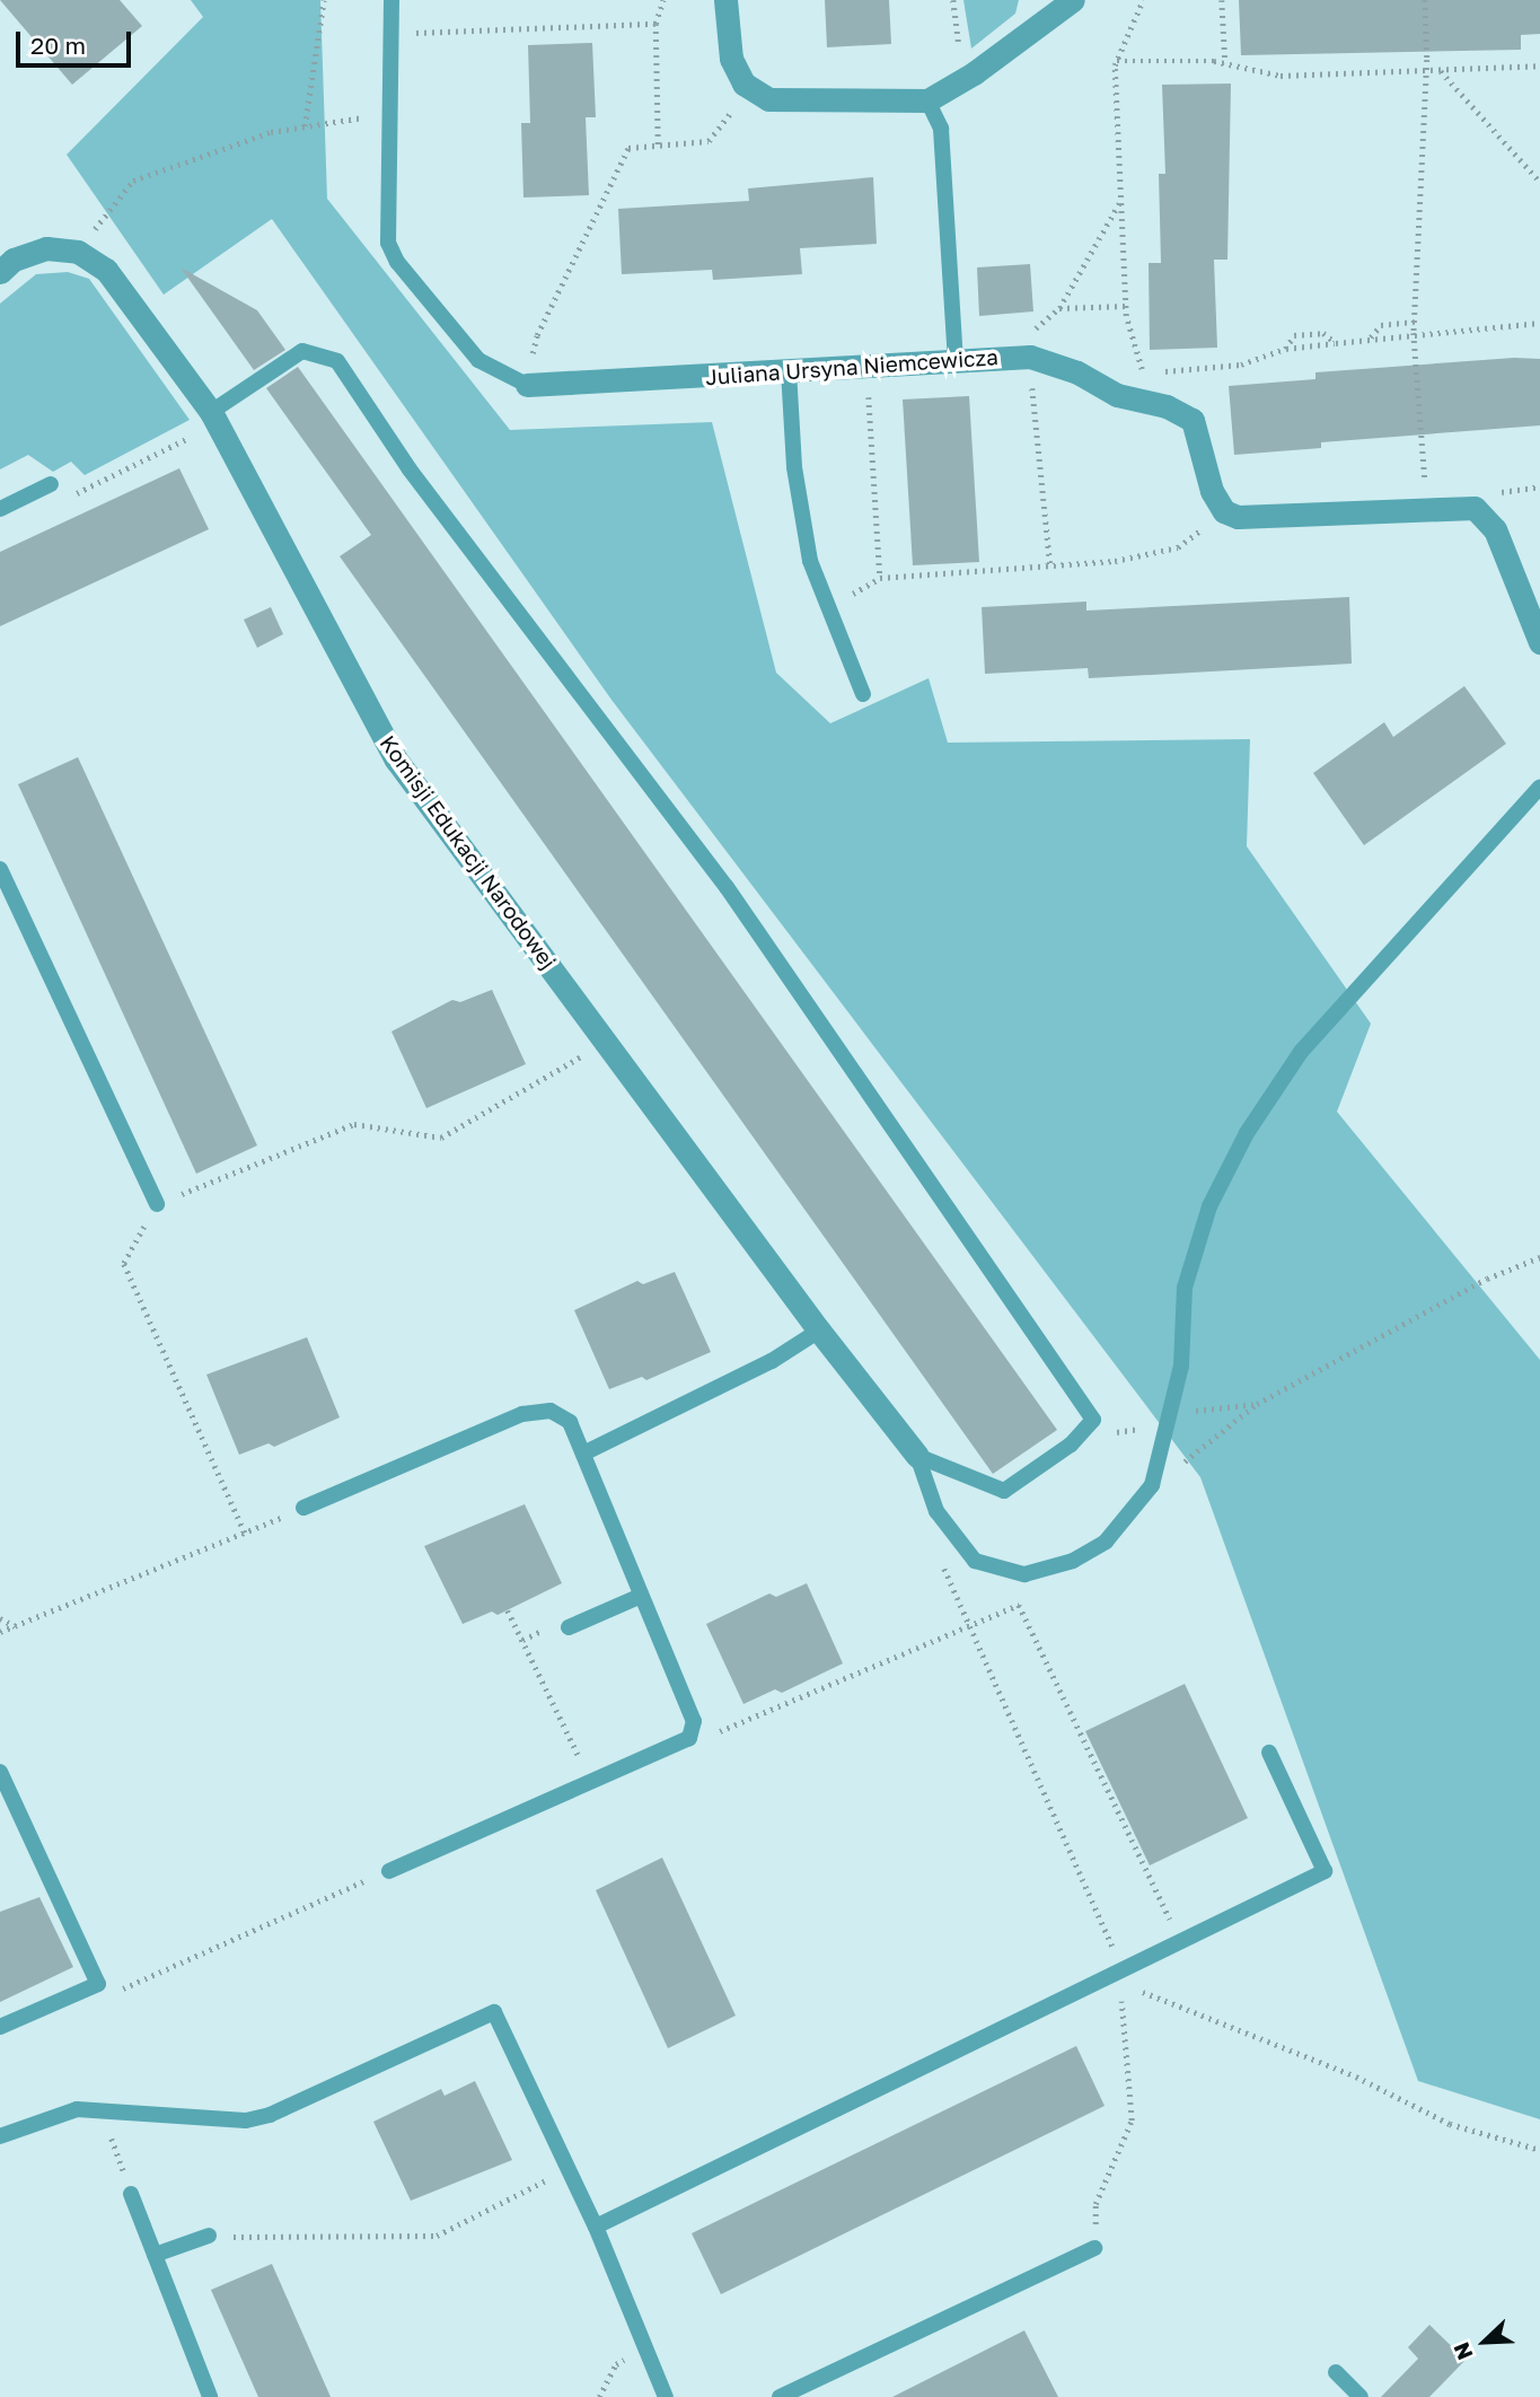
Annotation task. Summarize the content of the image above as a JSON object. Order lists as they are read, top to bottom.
{
  "streets": {
    "street": ["Juliana Ursyna Niemcewicza", "Komisji Edukacji Narodowej"]
  },
  "scale_bar": "20 m",
  "north": "bottom left"
}
